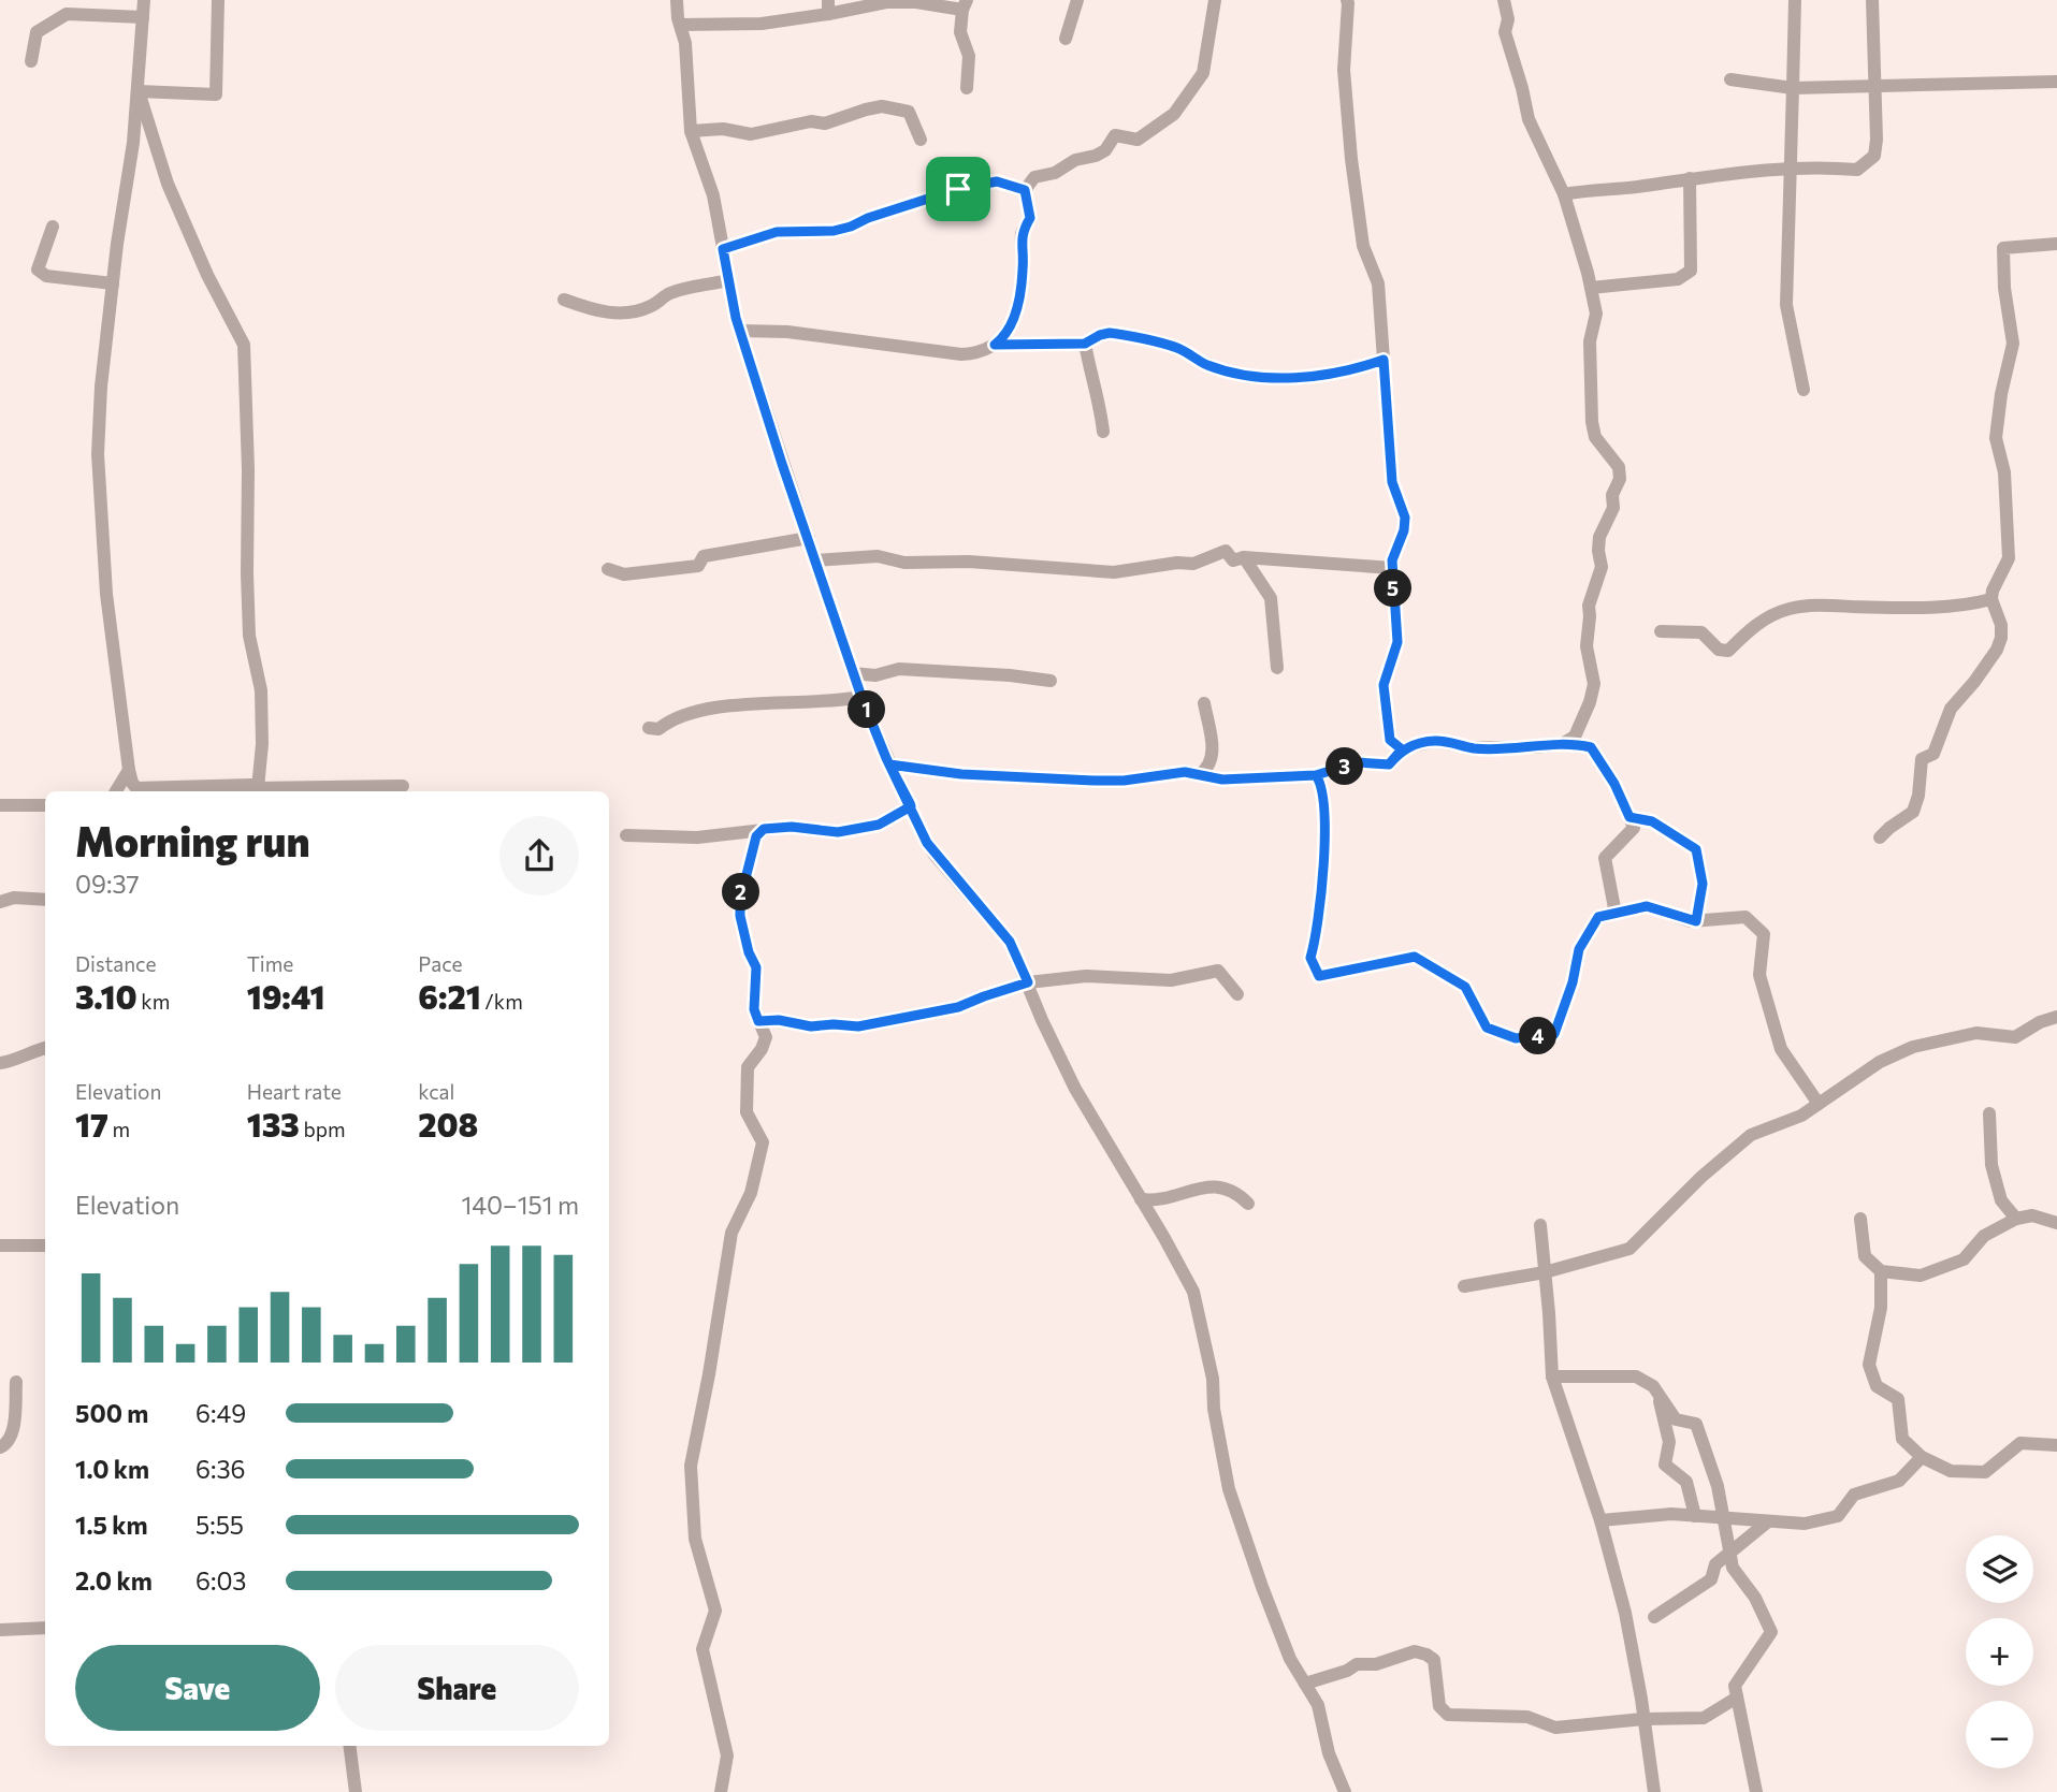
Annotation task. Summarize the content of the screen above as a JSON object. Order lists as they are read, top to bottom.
{
  "page": {
    "pins": [
      "5",
      "1",
      "3",
      "2",
      "4"
    ],
    "heading": ["Morning run", "09:37"],
    "stats": [
      ["Distance", "3.10 km"],
      ["Time", "19:41"],
      ["Pace", "6:21 /km"],
      ["Elevation", "17 m"],
      ["Heart rate", "133 bpm"],
      ["kcal", "208"]
    ],
    "chart": ["Elevation", "140–151 m"],
    "list": [
      {
        "name": "500 m",
        "note": "6:49"
      },
      {
        "name": "1.0 km",
        "note": "6:36"
      },
      {
        "name": "1.5 km",
        "note": "5:55"
      },
      {
        "name": "2.0 km",
        "note": "6:03"
      }
    ],
    "map_buttons": ["+", "−"],
    "buttons": ["Save", "Share"]
  }
}
